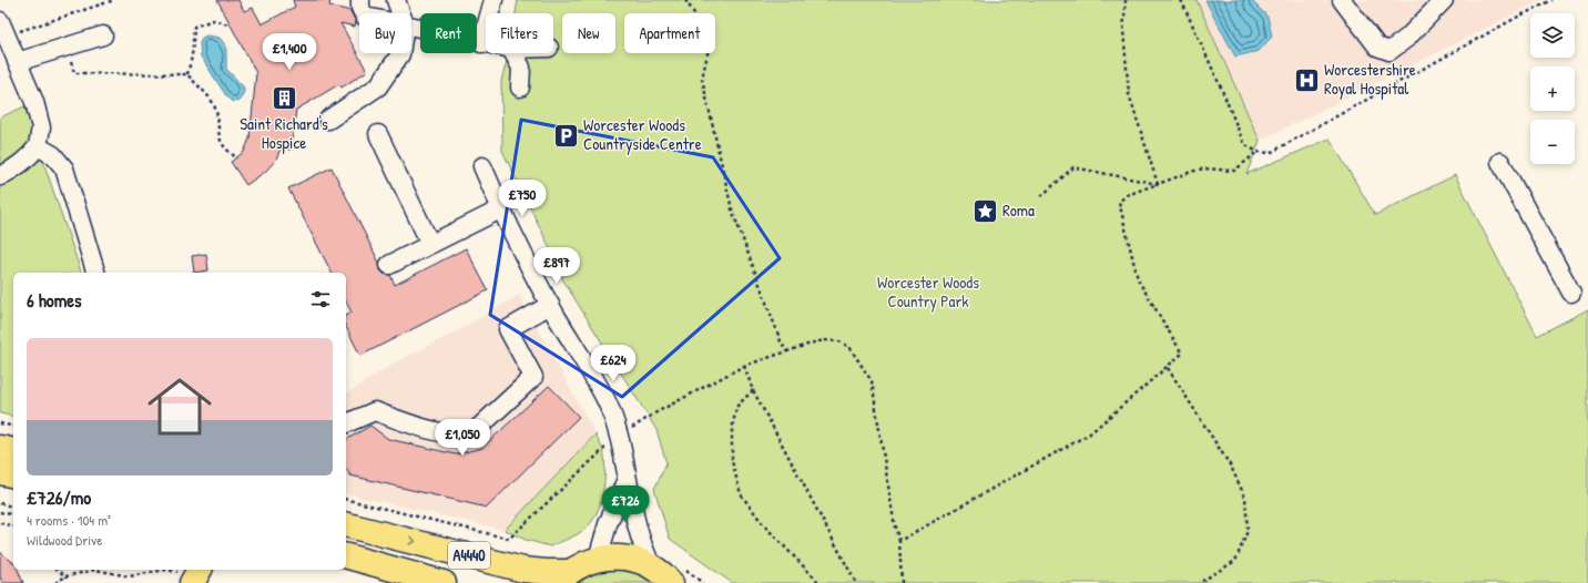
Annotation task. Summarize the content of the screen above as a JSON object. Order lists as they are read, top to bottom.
{
  "streets": {
    "highway": ["A4440"]
  },
  "parks": ["Worcester Woods Country Park"],
  "places": {
    "hospital": ["Worcestershire Royal Hospital"],
    "building": ["Saint Richard's Hospice"],
    "parking": ["Worcester Woods Countryside Centre"],
    "place": ["Roma"]
  },
  "page": {
    "map_buttons": ["+", "−"],
    "chip": [
      "Buy",
      "Rent",
      "Filters",
      "New",
      "Apartment"
    ],
    "price": [
      "£1,400",
      "£750",
      "£897",
      "£624",
      "£1,050",
      "£726"
    ],
    "heading": "6 homes",
    "list": [
      {
        "name": "£726/mo",
        "note": "4 rooms · 104 m² · Wildwood Drive"
      }
    ]
  }
}
